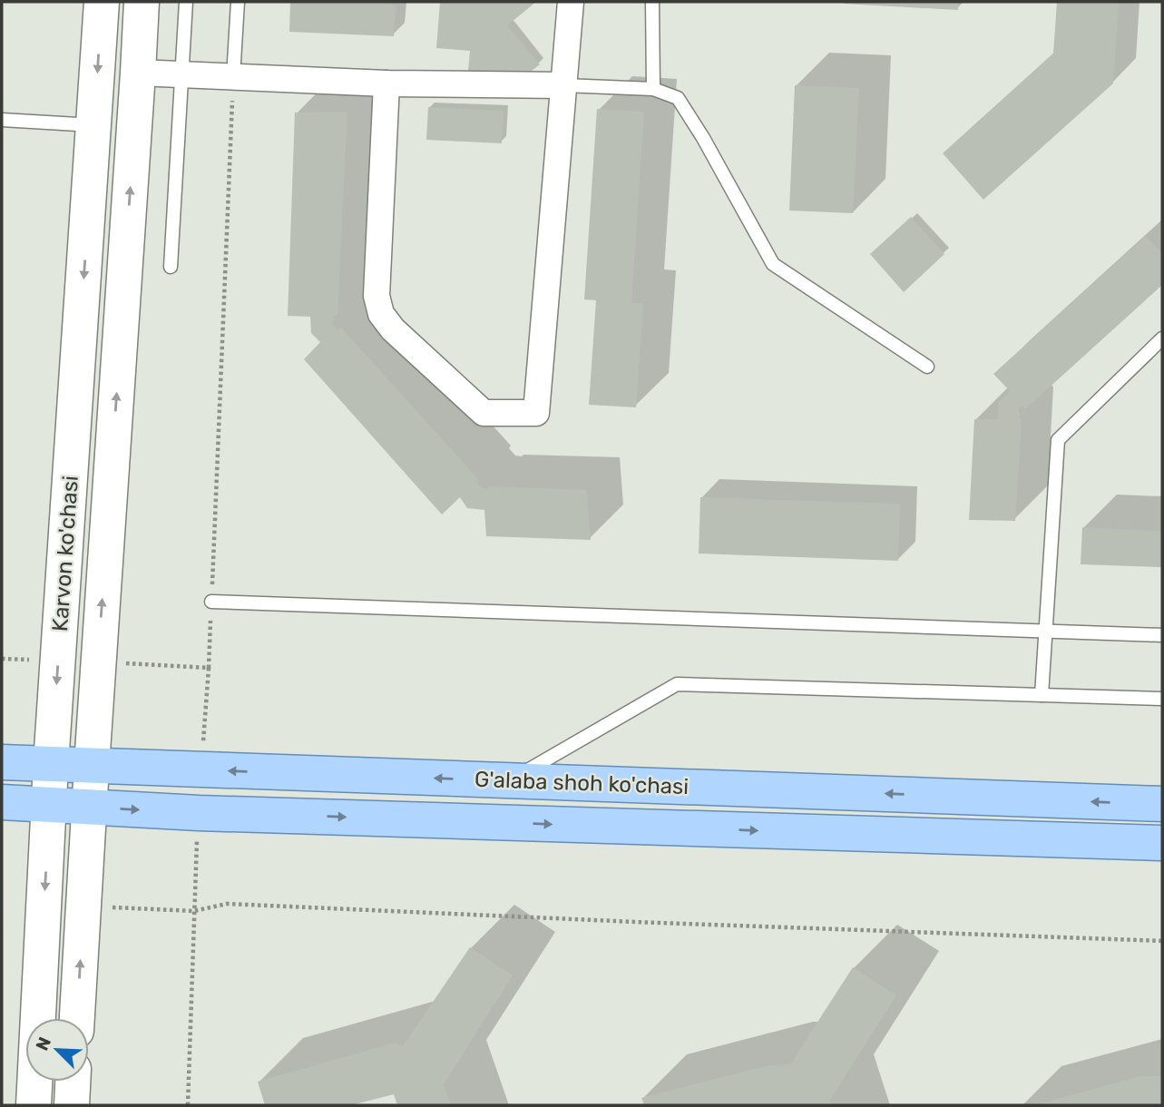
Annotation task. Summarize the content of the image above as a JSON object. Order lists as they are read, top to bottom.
{
  "streets": {
    "main road": ["Karvon ko'chasi", "G'alaba shoh ko'chasi"]
  },
  "crossings": [
    ["Karvon ko'chasi", "G'alaba shoh ko'chasi"]
  ],
  "north": "top left"
}
